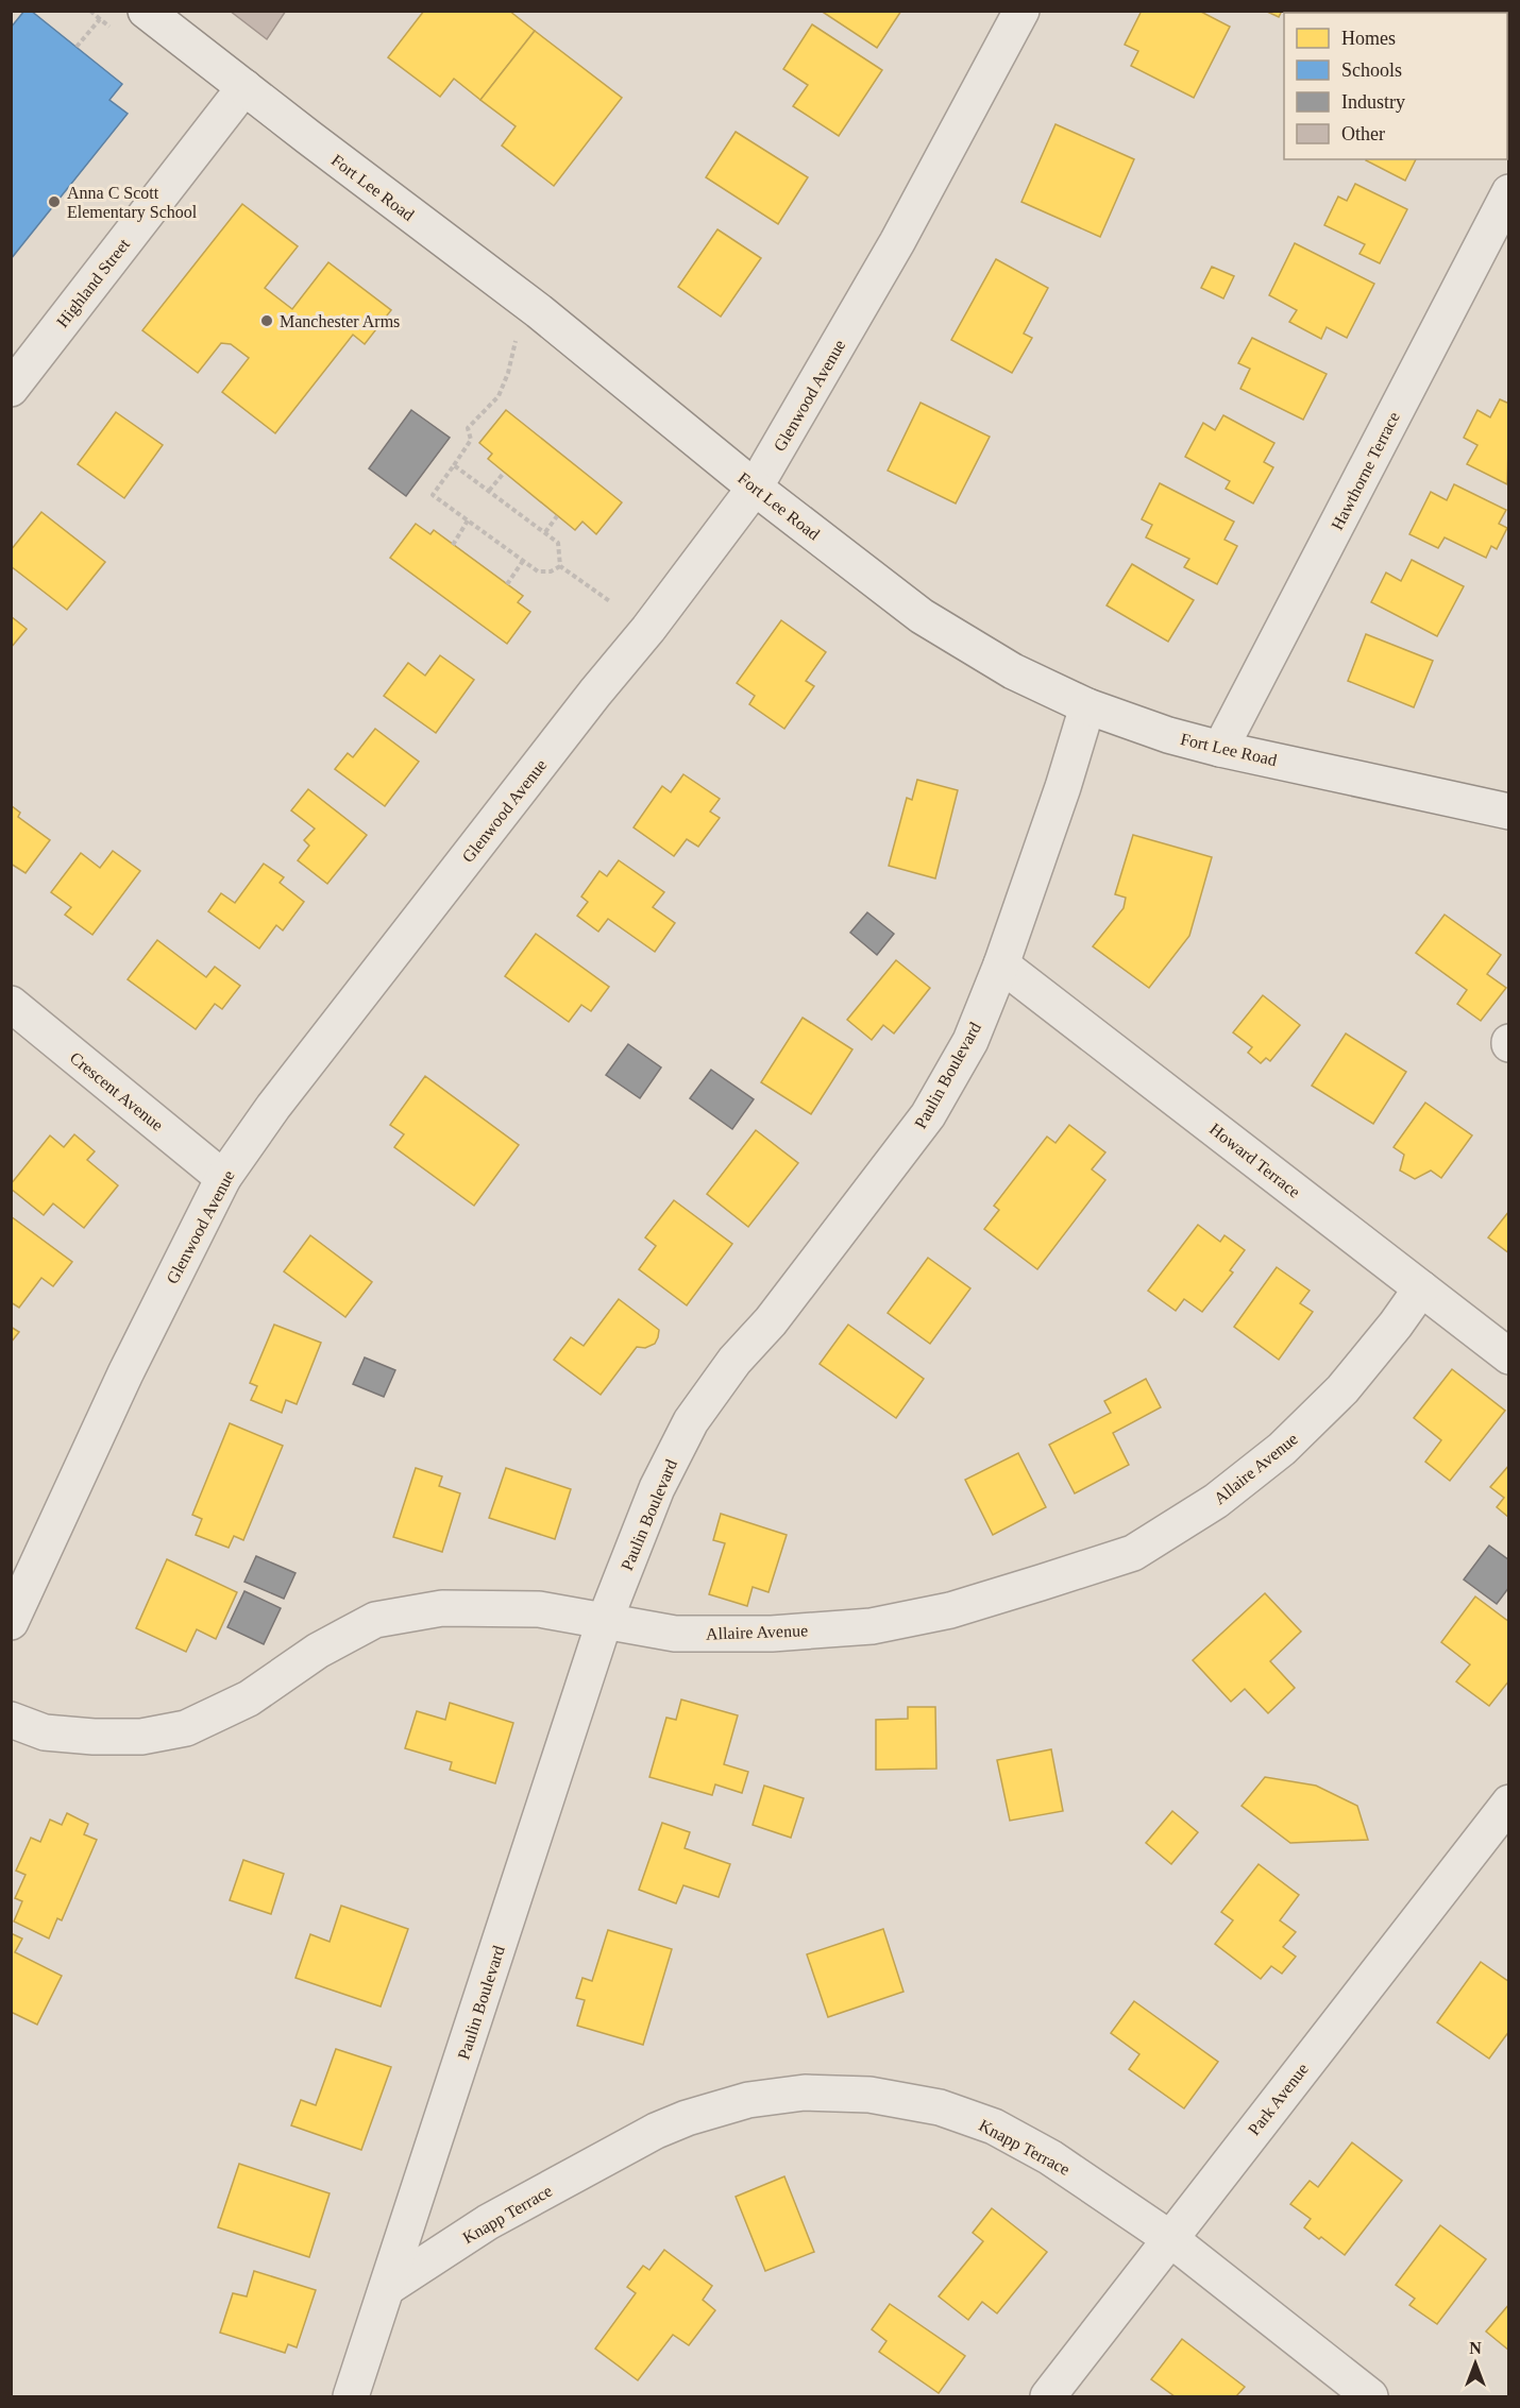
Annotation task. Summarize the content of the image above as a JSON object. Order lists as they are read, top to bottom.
{
  "streets": {
    "street": [
      "Fort Lee Road",
      "Highland Street",
      "Glenwood Avenue",
      "Hawthorne Terrace",
      "Paulin Boulevard",
      "Crescent Avenue",
      "Howard Terrace",
      "Allaire Avenue",
      "Park Avenue",
      "Knapp Terrace"
    ]
  },
  "crossings": [
    ["Fort Lee Road", "Highland Street"],
    ["Fort Lee Road", "Glenwood Avenue"],
    ["Fort Lee Road", "Hawthorne Terrace"],
    ["Fort Lee Road", "Paulin Boulevard"],
    ["Glenwood Avenue", "Crescent Avenue"],
    ["Paulin Boulevard", "Howard Terrace"],
    ["Paulin Boulevard", "Allaire Avenue"],
    ["Paulin Boulevard", "Knapp Terrace"],
    ["Howard Terrace", "Allaire Avenue"],
    ["Park Avenue", "Knapp Terrace"]
  ],
  "places": ["Anna C Scott Elementary School", "Manchester Arms"],
  "legend": [
    "Homes",
    "Schools",
    "Industry",
    "Other"
  ],
  "north": "top"
}
